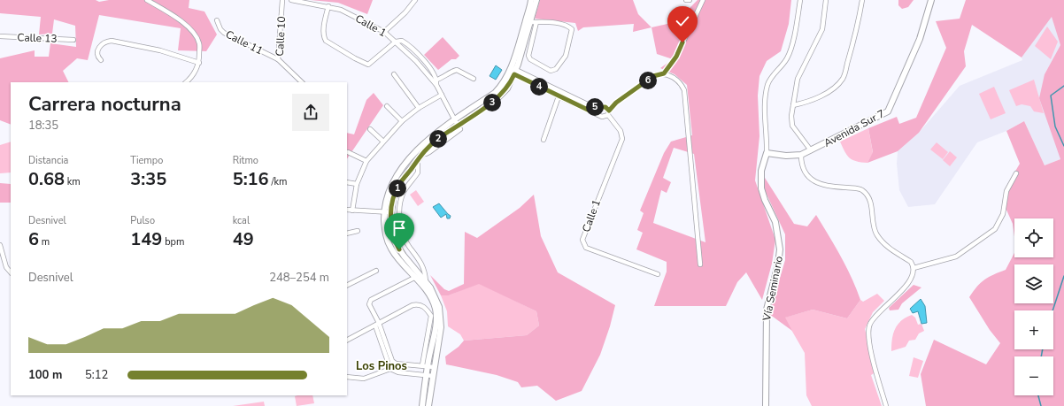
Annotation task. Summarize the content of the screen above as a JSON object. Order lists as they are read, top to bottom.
{
  "streets": {
    "main road": ["Avenida Sur 7", "Vía Seminario"],
    "street": [
      "Calle 1",
      "Calle 10",
      "Calle 13",
      "Calle 11"
    ]
  },
  "crossings": [
    ["Calle 10", "Calle 11"],
    ["Avenida Sur 7", "Vía Seminario"]
  ],
  "districts": ["Los Pinos"],
  "page": {
    "pins": [
      "6",
      "4",
      "3",
      "5",
      "2",
      "1"
    ],
    "heading": ["Carrera nocturna", "18:35"],
    "stats": [
      ["Distancia", "0.68 km"],
      ["Tiempo", "3:35"],
      ["Ritmo", "5:16 /km"],
      ["Desnivel", "6 m"],
      ["Pulso", "149 bpm"],
      ["kcal", "49"]
    ],
    "map_buttons": ["+", "−"],
    "chart": ["Desnivel", "248–254 m"],
    "list": [
      {
        "name": "100 m",
        "note": "5:12"
      }
    ]
  }
}
